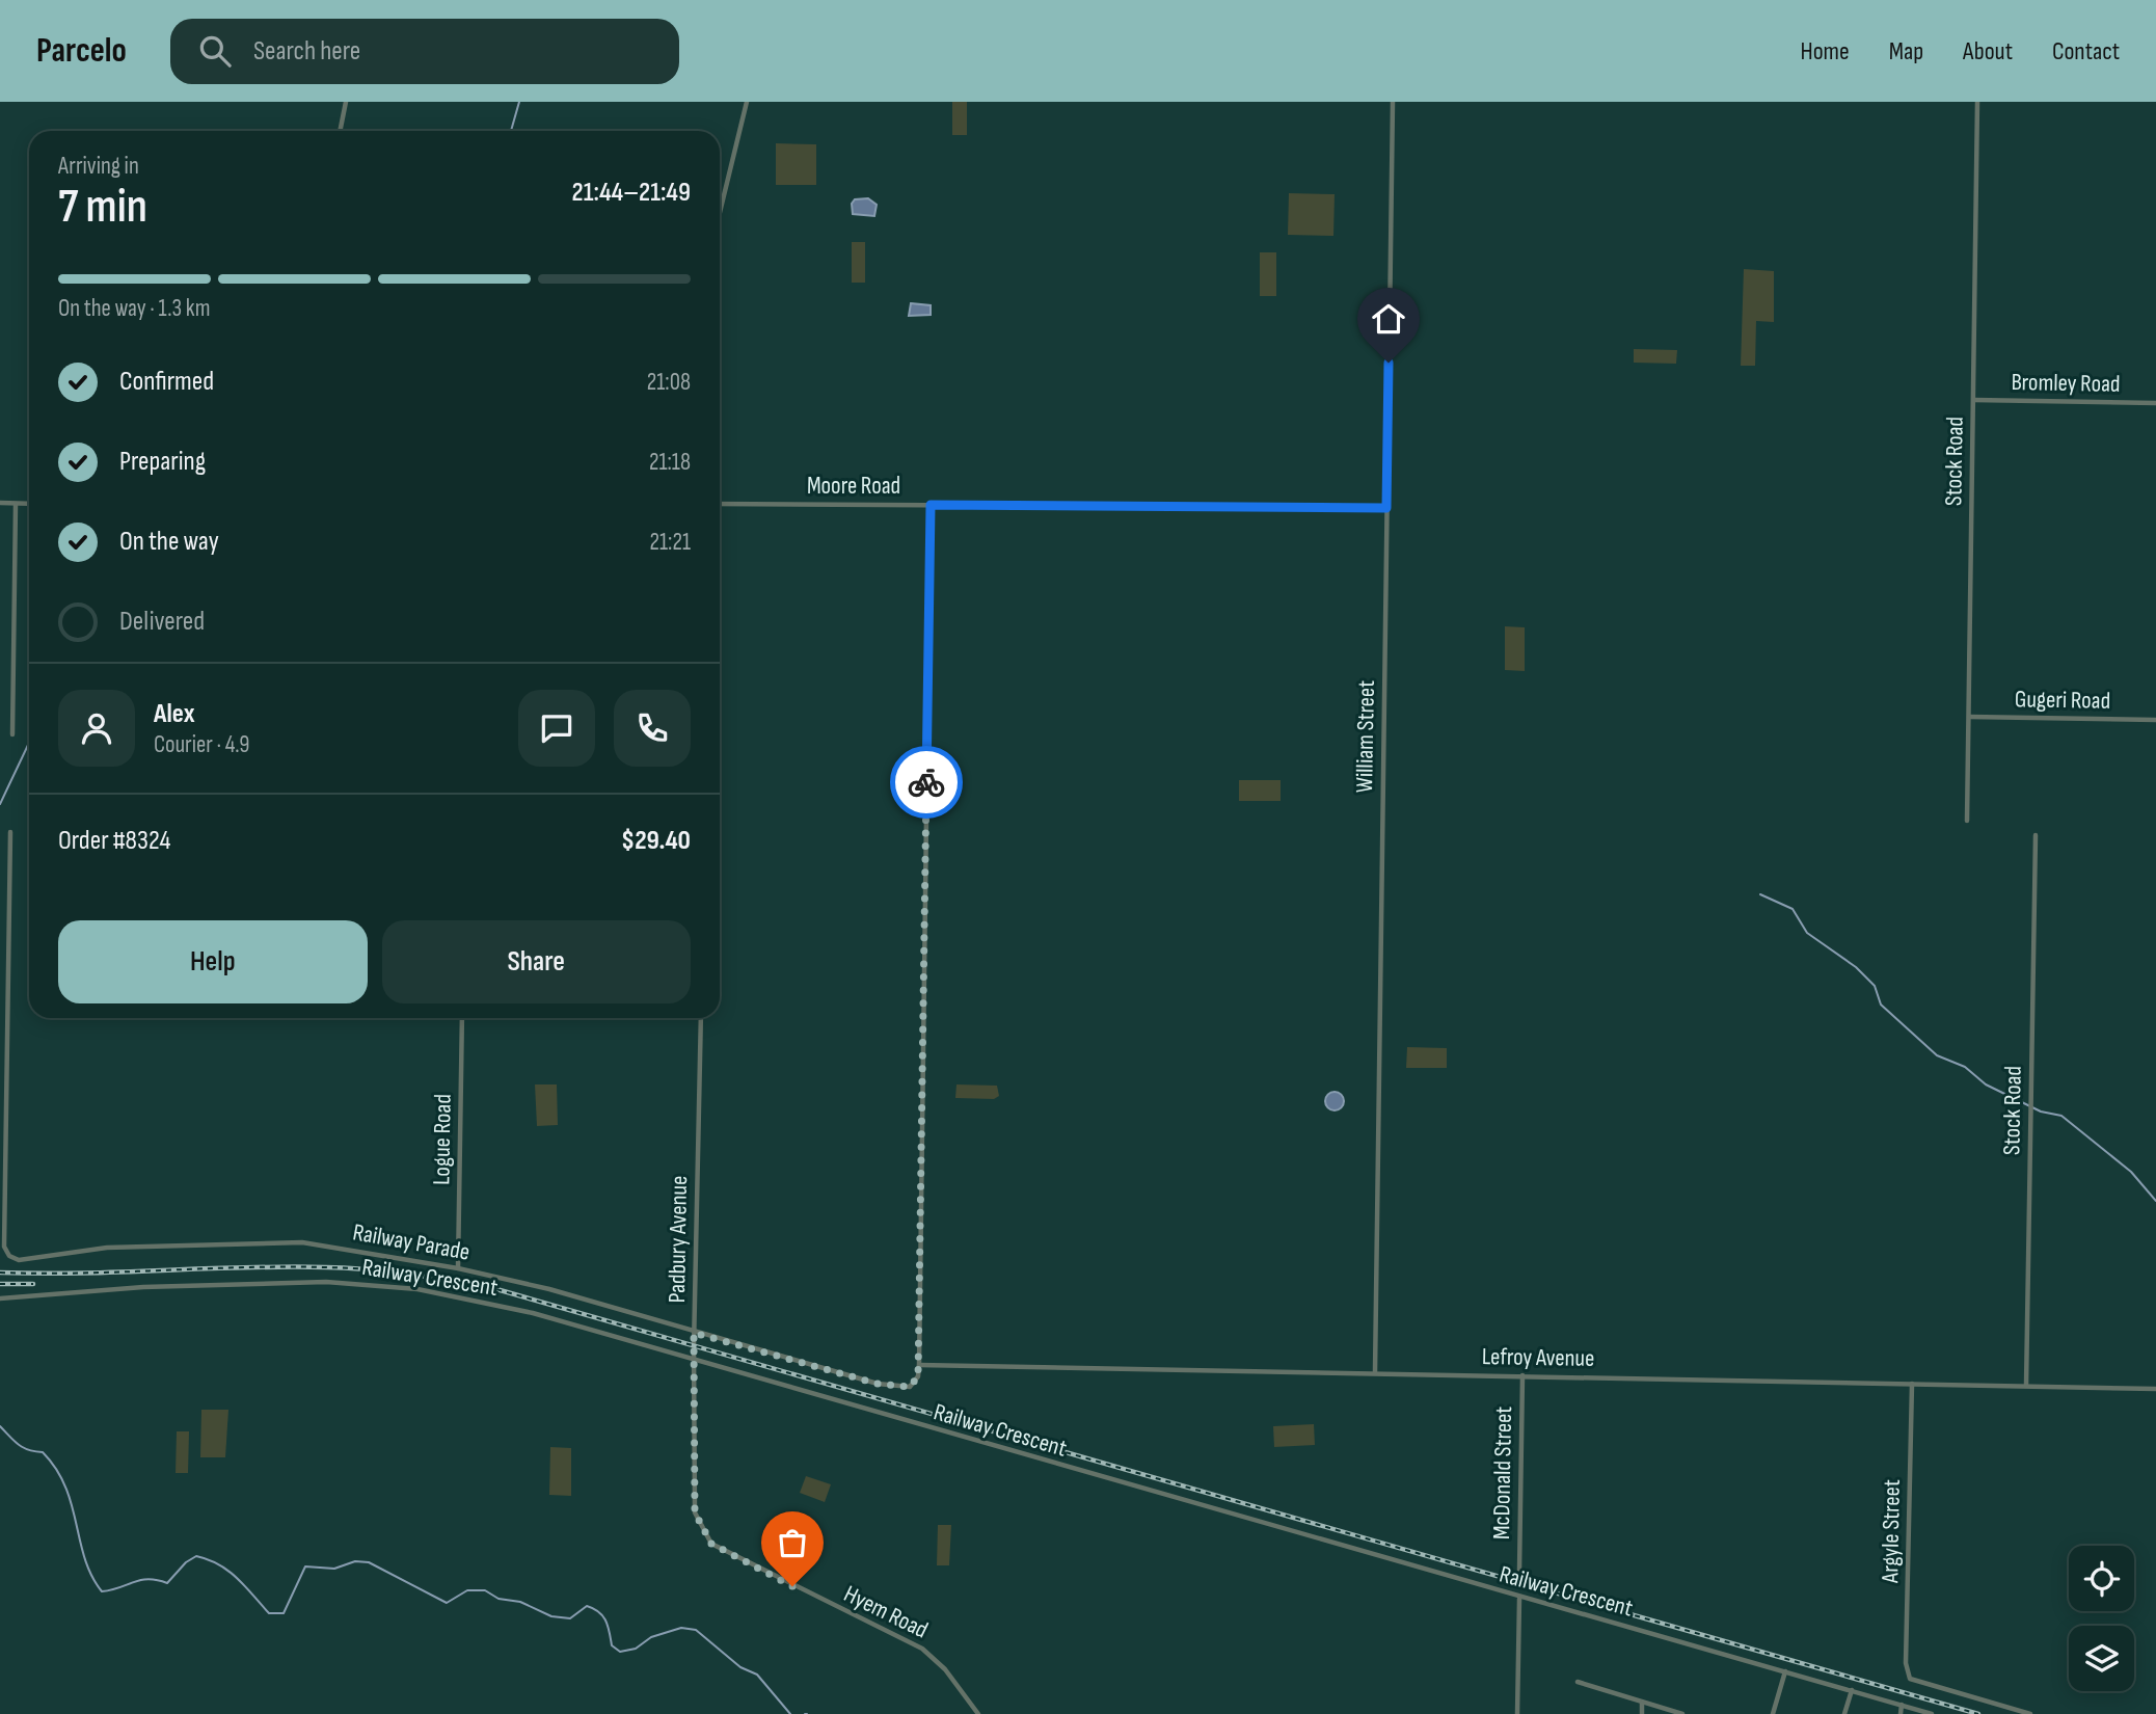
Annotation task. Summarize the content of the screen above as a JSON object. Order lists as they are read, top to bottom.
{
  "streets": {
    "street": [
      "Bromley Road",
      "Stock Road",
      "Moore Road",
      "Gugeri Road",
      "William Street",
      "Logue Road",
      "Padbury Avenue",
      "Railway Parade",
      "Railway Crescent",
      "Lefroy Avenue",
      "McDonald Street",
      "Argyle Street",
      "Hyem Road"
    ]
  },
  "crossings": [
    ["Bromley Road", "Stock Road"],
    ["Stock Road", "Gugeri Road"],
    ["Stock Road", "Lefroy Avenue"],
    ["Moore Road", "William Street"],
    ["William Street", "Lefroy Avenue"],
    ["Logue Road", "Railway Parade"],
    ["Padbury Avenue", "Railway Parade"],
    ["Padbury Avenue", "Railway Crescent"],
    ["Padbury Avenue", "Hyem Road"],
    ["Railway Parade", "Lefroy Avenue"],
    ["Lefroy Avenue", "McDonald Street"],
    ["Lefroy Avenue", "Argyle Street"]
  ],
  "page": {
    "header": "Parcelo",
    "search": "Search here",
    "nav": [
      "Home",
      "Map",
      "About",
      "Contact"
    ],
    "heading": ["7 min", "Arriving in", "21:44–21:49"],
    "panel": [
      "Alex",
      "Courier · 4.9",
      "Order #8324",
      "$29.40"
    ],
    "bar": "On the way · 1.3 km",
    "list": [
      ["Confirmed", "21:08"],
      ["Preparing", "21:18"],
      ["On the way", "21:21"],
      "Delivered"
    ],
    "buttons": ["Help", "Share"]
  }
}
